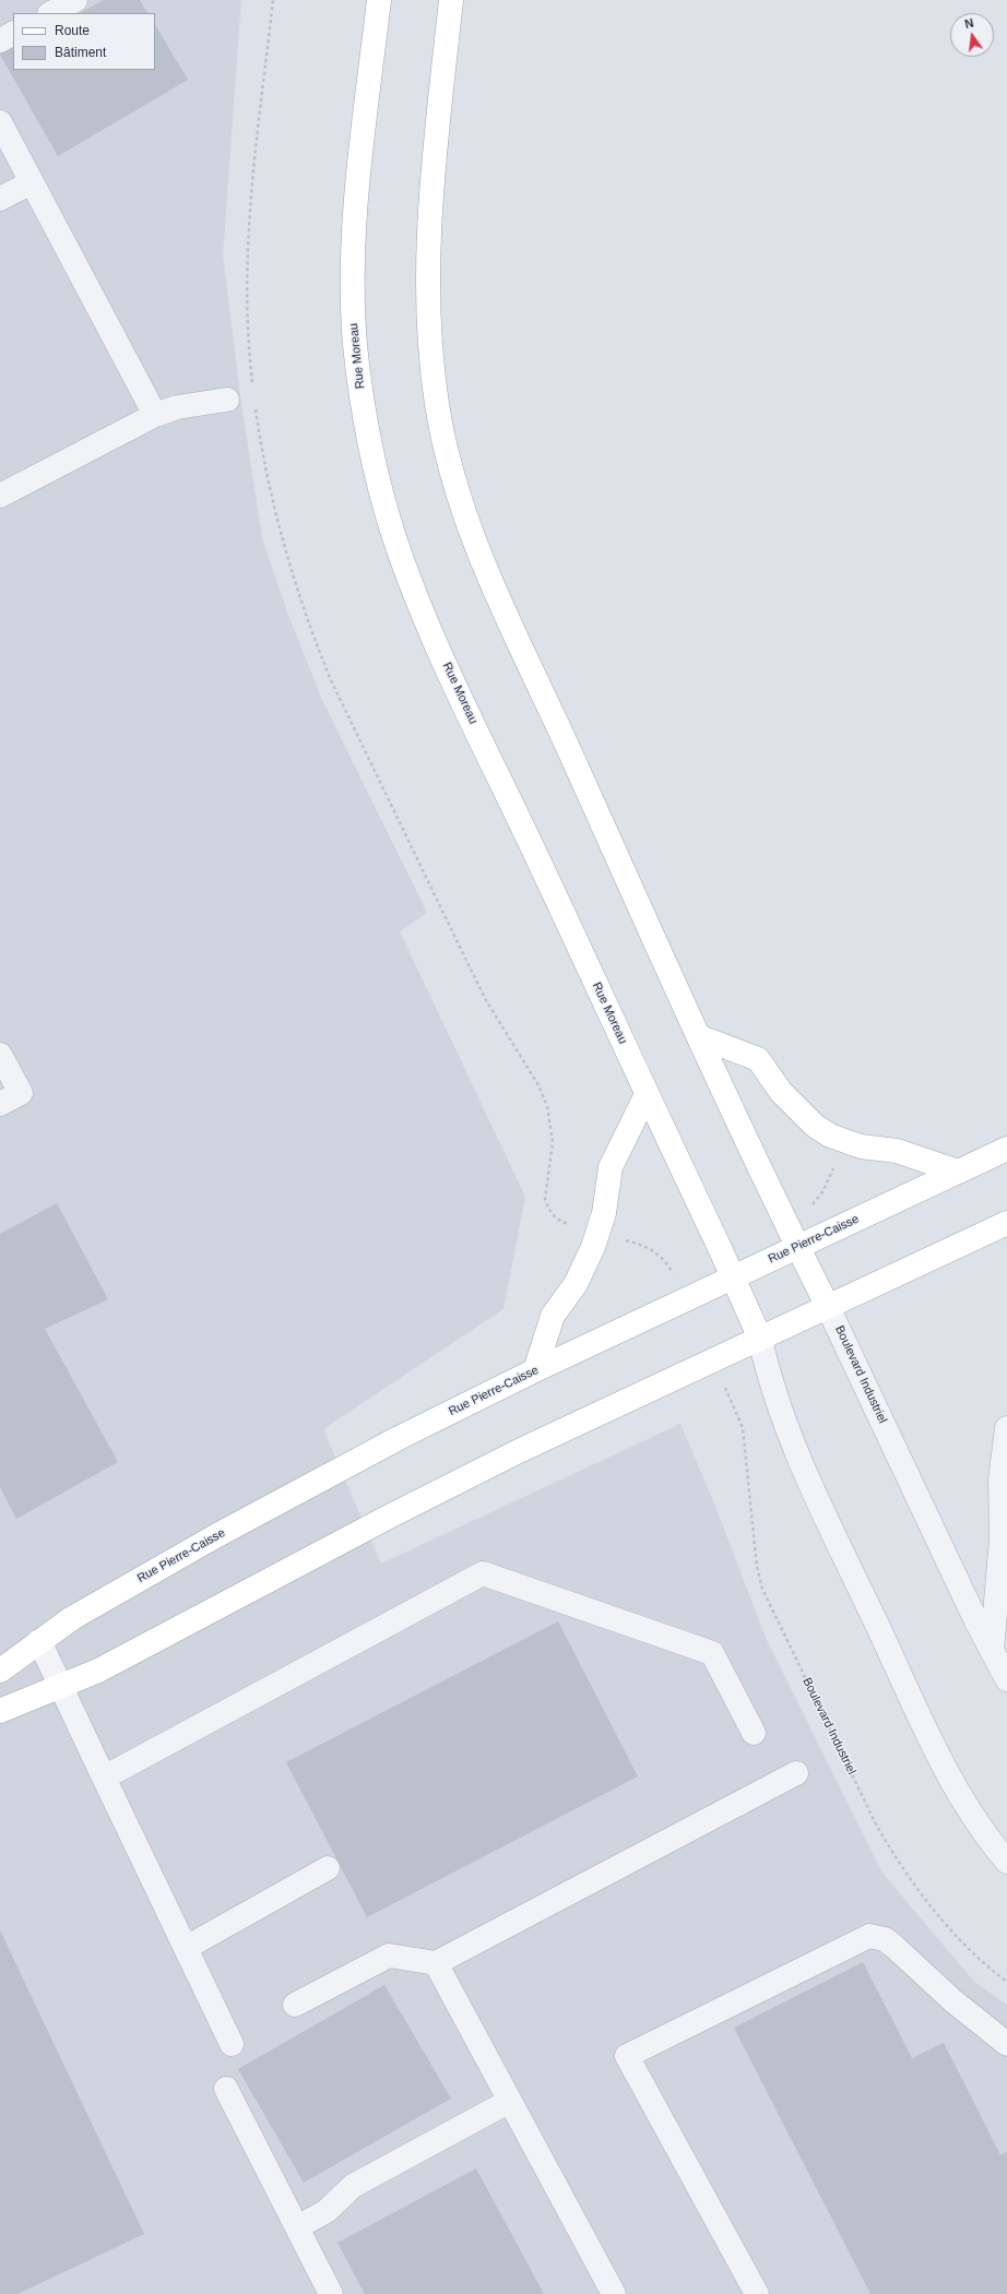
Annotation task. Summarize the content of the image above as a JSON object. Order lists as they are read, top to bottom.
{
  "streets": {
    "main road": ["Rue Moreau", "Rue Pierre-Caisse"],
    "street": ["Boulevard Industriel"]
  },
  "crossings": [
    ["Rue Moreau", "Rue Pierre-Caisse"]
  ],
  "legend": ["Route", "Bâtiment"],
  "north": "top"
}
